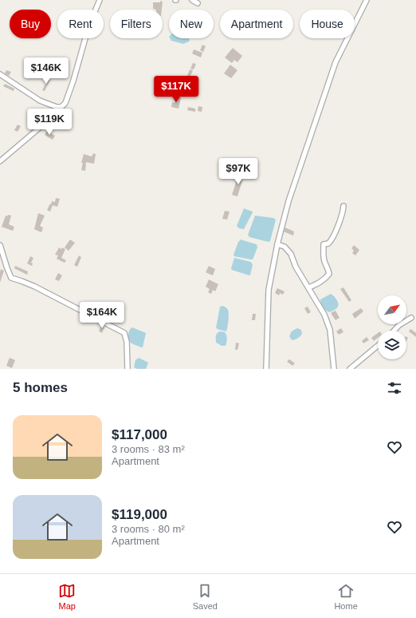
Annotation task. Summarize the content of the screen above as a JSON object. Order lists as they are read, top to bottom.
{
  "north": "top right",
  "page": {
    "chip": [
      "Buy",
      "Rent",
      "Filters",
      "New",
      "Apartment",
      "House"
    ],
    "price": [
      "$146K",
      "$117K",
      "$119K",
      "$97K",
      "$164K"
    ],
    "heading": "5 homes",
    "list": [
      {
        "name": "$117,000",
        "note": "3 rooms · 83 m² · Apartment"
      },
      {
        "name": "$119,000",
        "note": "3 rooms · 80 m² · Apartment"
      }
    ],
    "tabs": ["Map", "Saved", "Home"]
  }
}
